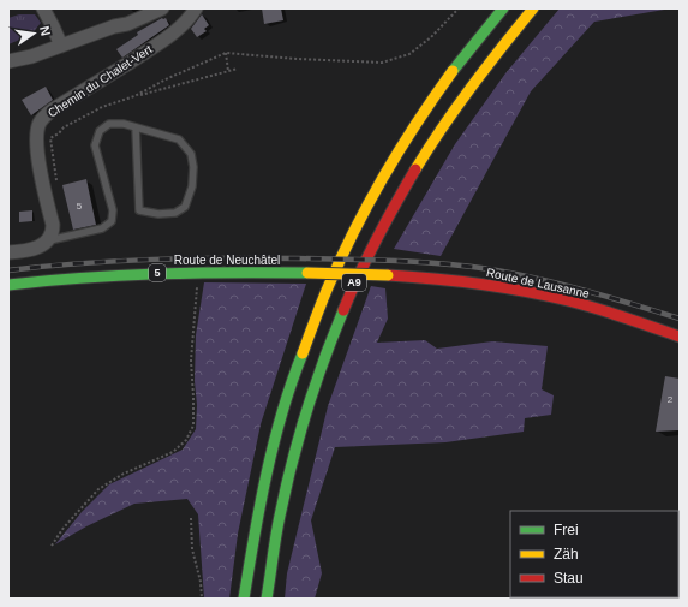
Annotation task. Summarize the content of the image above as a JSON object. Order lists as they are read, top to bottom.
{
  "streets": {
    "main road": [
      "Route de Neuchâtel",
      "5",
      "A9",
      "Route de Lausanne"
    ],
    "street": ["Chemin du Chalet-Vert"]
  },
  "crossings": [
    ["Route de Neuchâtel", "Route de Lausanne"]
  ],
  "house_numbers": ["5", "2"],
  "legend": ["Frei", "Zäh", "Stau"],
  "north": "right"
}
